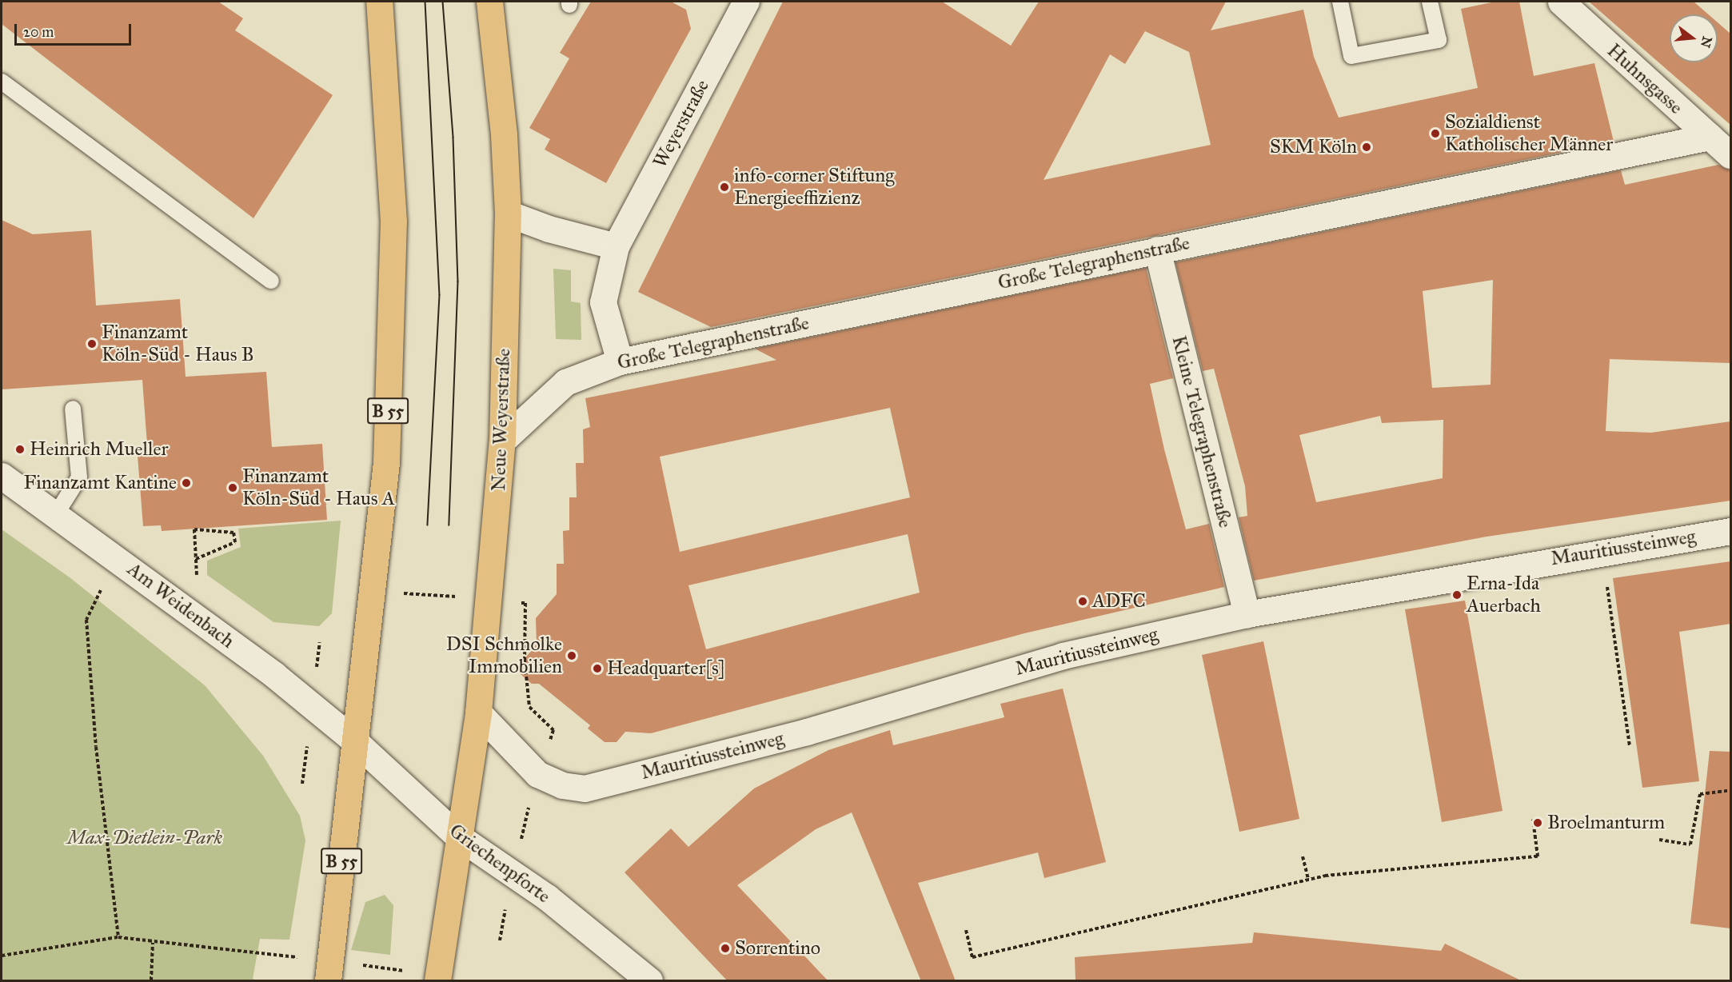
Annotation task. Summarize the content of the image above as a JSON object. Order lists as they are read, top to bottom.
{
  "streets": {
    "main road": ["B 55", "Neue Weyerstraße"],
    "street": [
      "Huhnsgasse",
      "Weyerstraße",
      "Große Telegraphenstraße",
      "Kleine Telegraphenstraße",
      "Mauritiussteinweg",
      "Am Weidenbach",
      "Griechenpforte"
    ]
  },
  "crossings": [
    ["Huhnsgasse", "Große Telegraphenstraße"],
    ["Weyerstraße", "Große Telegraphenstraße"],
    ["Große Telegraphenstraße", "Neue Weyerstraße"],
    ["Große Telegraphenstraße", "Kleine Telegraphenstraße"],
    ["B 55", "Am Weidenbach"],
    ["B 55", "Griechenpforte"],
    ["Neue Weyerstraße", "Mauritiussteinweg"],
    ["Neue Weyerstraße", "Griechenpforte"],
    ["Kleine Telegraphenstraße", "Mauritiussteinweg"],
    ["Am Weidenbach", "Griechenpforte"]
  ],
  "parks": ["Max-Dietlein-Park"],
  "places": [
    "Sozialdienst Katholischer Männer",
    "SKM Köln",
    "info-corner Stiftung Energieeffizienz",
    "Finanzamt Köln-Süd - Haus B",
    "Heinrich Mueller",
    "Finanzamt Kantine",
    "Finanzamt Köln-Süd - Haus A",
    "Erna-Ida Auerbach",
    "ADFC",
    "DSI Schmolke Immobilien",
    "Headquarter[s]",
    "Broelmanturm",
    "Sorrentino"
  ],
  "scale_bar": "20 m",
  "north": "right"
}
